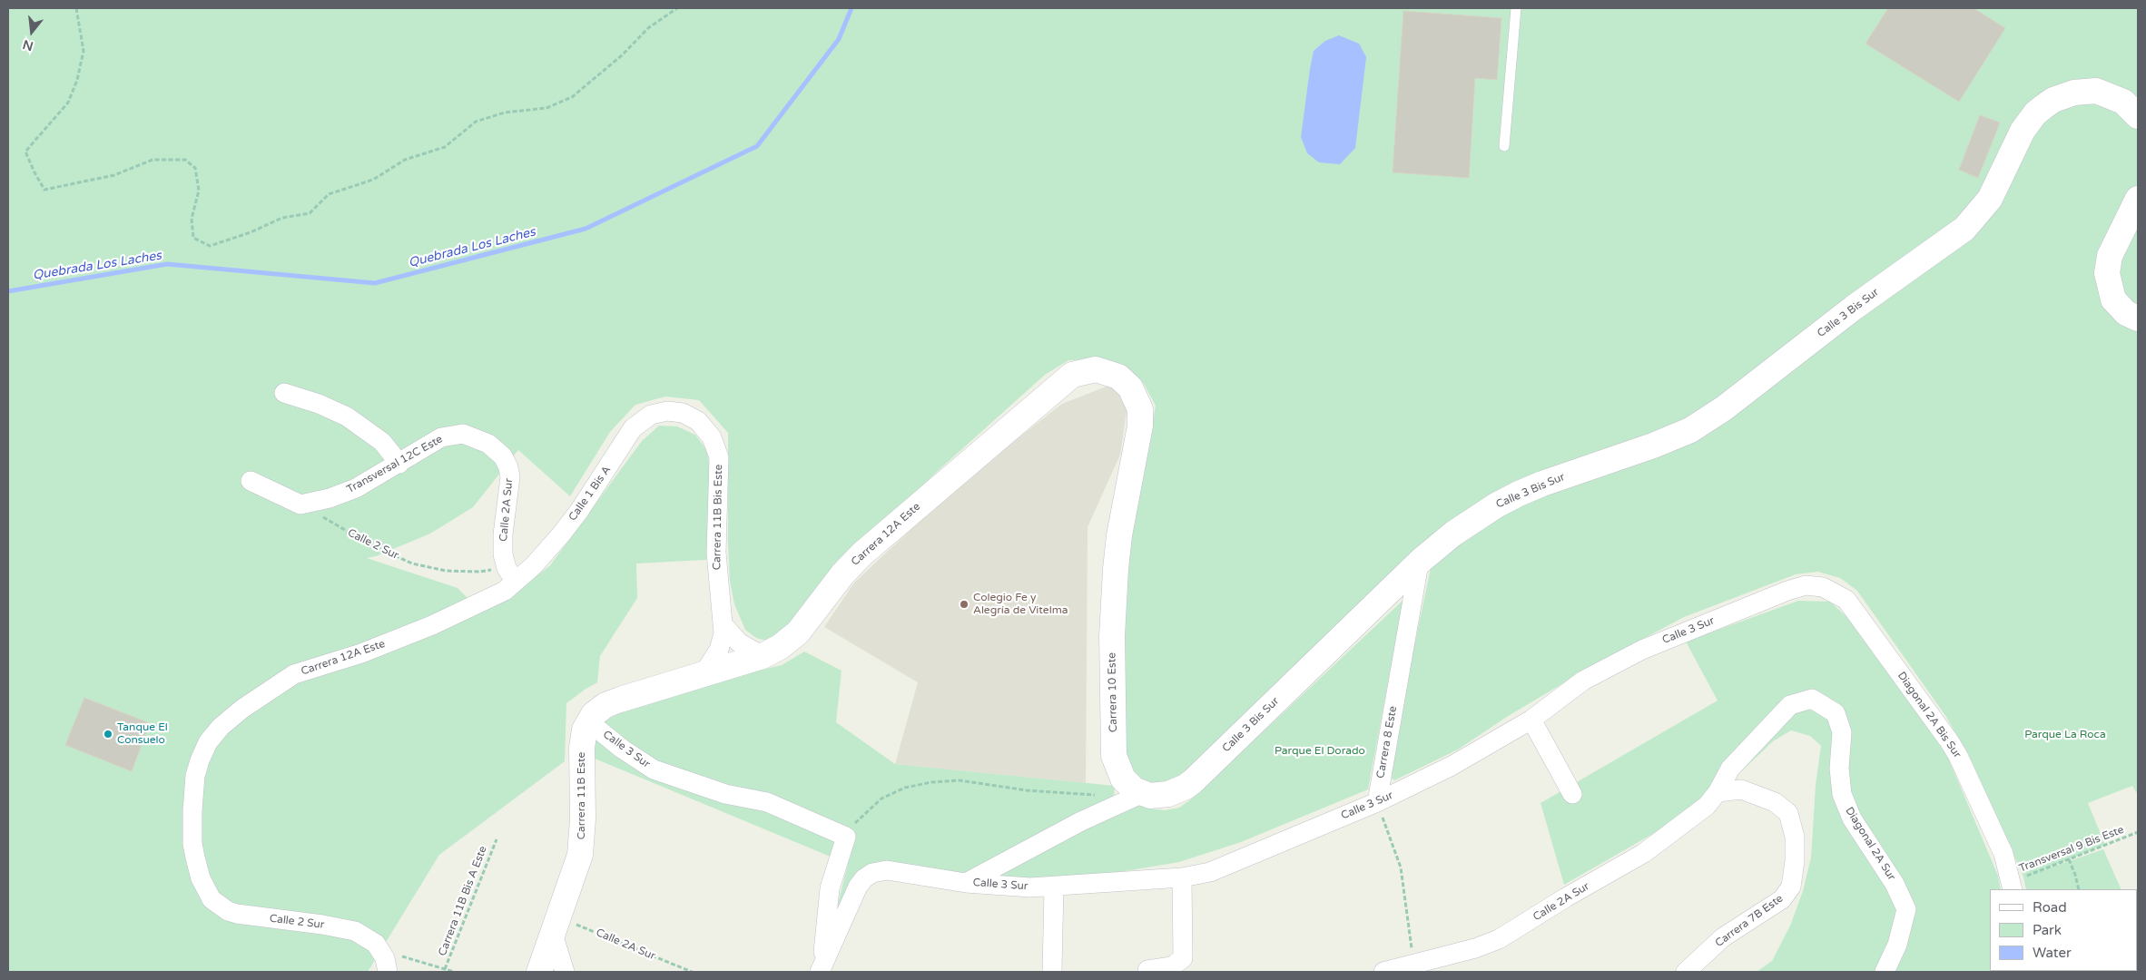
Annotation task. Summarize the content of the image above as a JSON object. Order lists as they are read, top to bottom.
{
  "streets": {
    "street": [
      "Calle 3 Bis Sur",
      "Transversal 12C Este",
      "Calle 1 Bis A",
      "Calle 2A Sur",
      "Carrera 11B Bis Este",
      "Carrera 12A Este",
      "Calle 2 Sur",
      "Calle 3 Sur",
      "Carrera 10 Este",
      "Diagonal 2A Bis Sur",
      "Carrera 8 Este",
      "Carrera 11B Este",
      "Diagonal 2A Sur",
      "Carrera 7B Este"
    ],
    "path": ["Transversal 9 Bis Este", "Carrera 11B Bis A Este"]
  },
  "crossings": [
    ["Calle 3 Bis Sur", "Carrera 10 Este"],
    ["Calle 3 Bis Sur", "Carrera 8 Este"],
    ["Transversal 12C Este", "Calle 2A Sur"],
    ["Transversal 12C Este", "Calle 2 Sur"],
    ["Calle 1 Bis A", "Calle 2A Sur"],
    ["Calle 1 Bis A", "Carrera 11B Bis Este"],
    ["Calle 1 Bis A", "Carrera 12A Este"],
    ["Calle 1 Bis A", "Calle 2 Sur"],
    ["Calle 2A Sur", "Carrera 12A Este"],
    ["Calle 2A Sur", "Calle 2 Sur"],
    ["Calle 2A Sur", "Carrera 11B Este"],
    ["Calle 2A Sur", "Diagonal 2A Sur"],
    ["Calle 2A Sur", "Carrera 7B Este"],
    ["Carrera 11B Bis Este", "Carrera 12A Este"],
    ["Carrera 12A Este", "Calle 2 Sur"],
    ["Carrera 12A Este", "Calle 3 Sur"],
    ["Carrera 12A Este", "Carrera 10 Este"],
    ["Carrera 12A Este", "Carrera 11B Este"],
    ["Calle 3 Sur", "Diagonal 2A Bis Sur"],
    ["Calle 3 Sur", "Carrera 8 Este"],
    ["Calle 3 Sur", "Carrera 11B Este"],
    ["Diagonal 2A Bis Sur", "Transversal 9 Bis Este"],
    ["Diagonal 2A Sur", "Carrera 7B Este"]
  ],
  "water": ["Quebrada Los Laches"],
  "parks": ["Parque La Roca", "Parque El Dorado"],
  "places": ["Colegio Fe y Alegría de Vitelma", "Tanque El Consuelo"],
  "legend": ["Road", "Park", "Water"],
  "north": "bottom"
}
